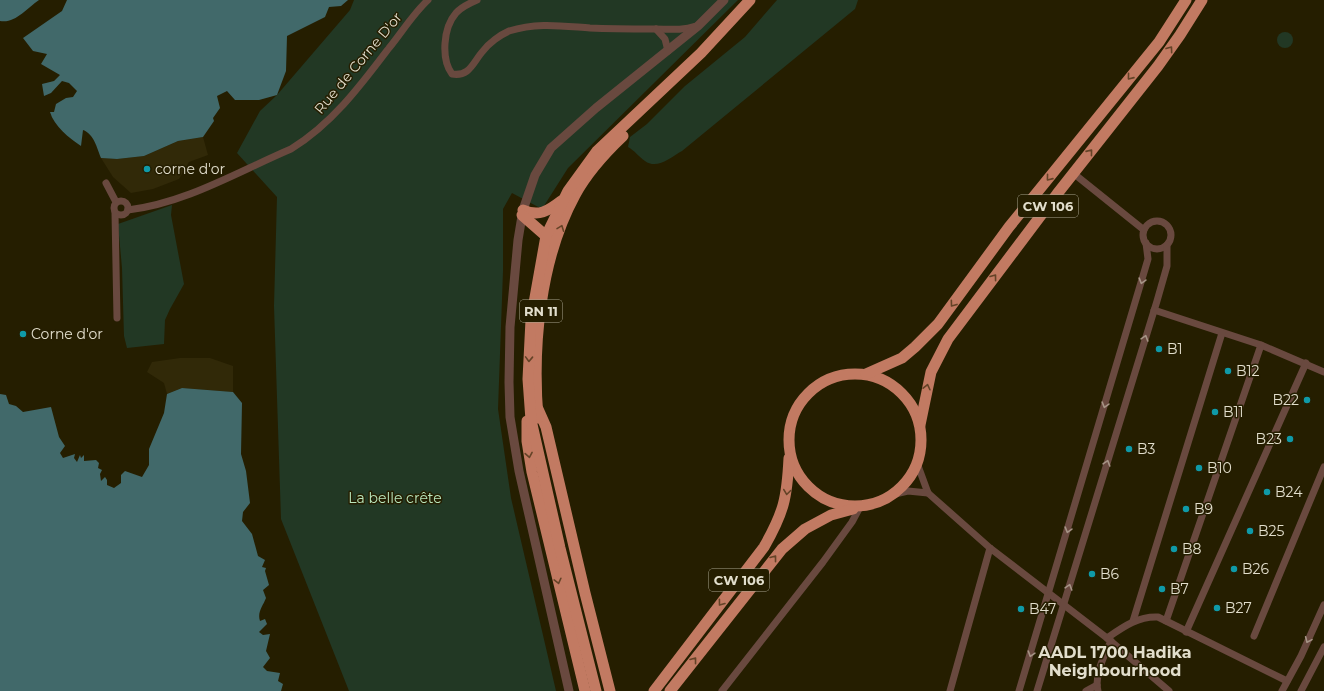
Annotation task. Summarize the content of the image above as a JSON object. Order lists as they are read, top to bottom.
{
  "streets": {
    "highway": ["CW 106", "RN 11"],
    "street": ["Rue de Corne D'or"]
  },
  "districts": ["AADL 1700 Hadika Neighbourhood"],
  "parks": ["La belle crête"],
  "places": [
    "corne d'or",
    "Corne d'or",
    "B1",
    "B12",
    "B22",
    "B11",
    "B23",
    "B3",
    "B10",
    "B24",
    "B9",
    "B25",
    "B8",
    "B26",
    "B6",
    "B7",
    "B27",
    "B47"
  ]
}
